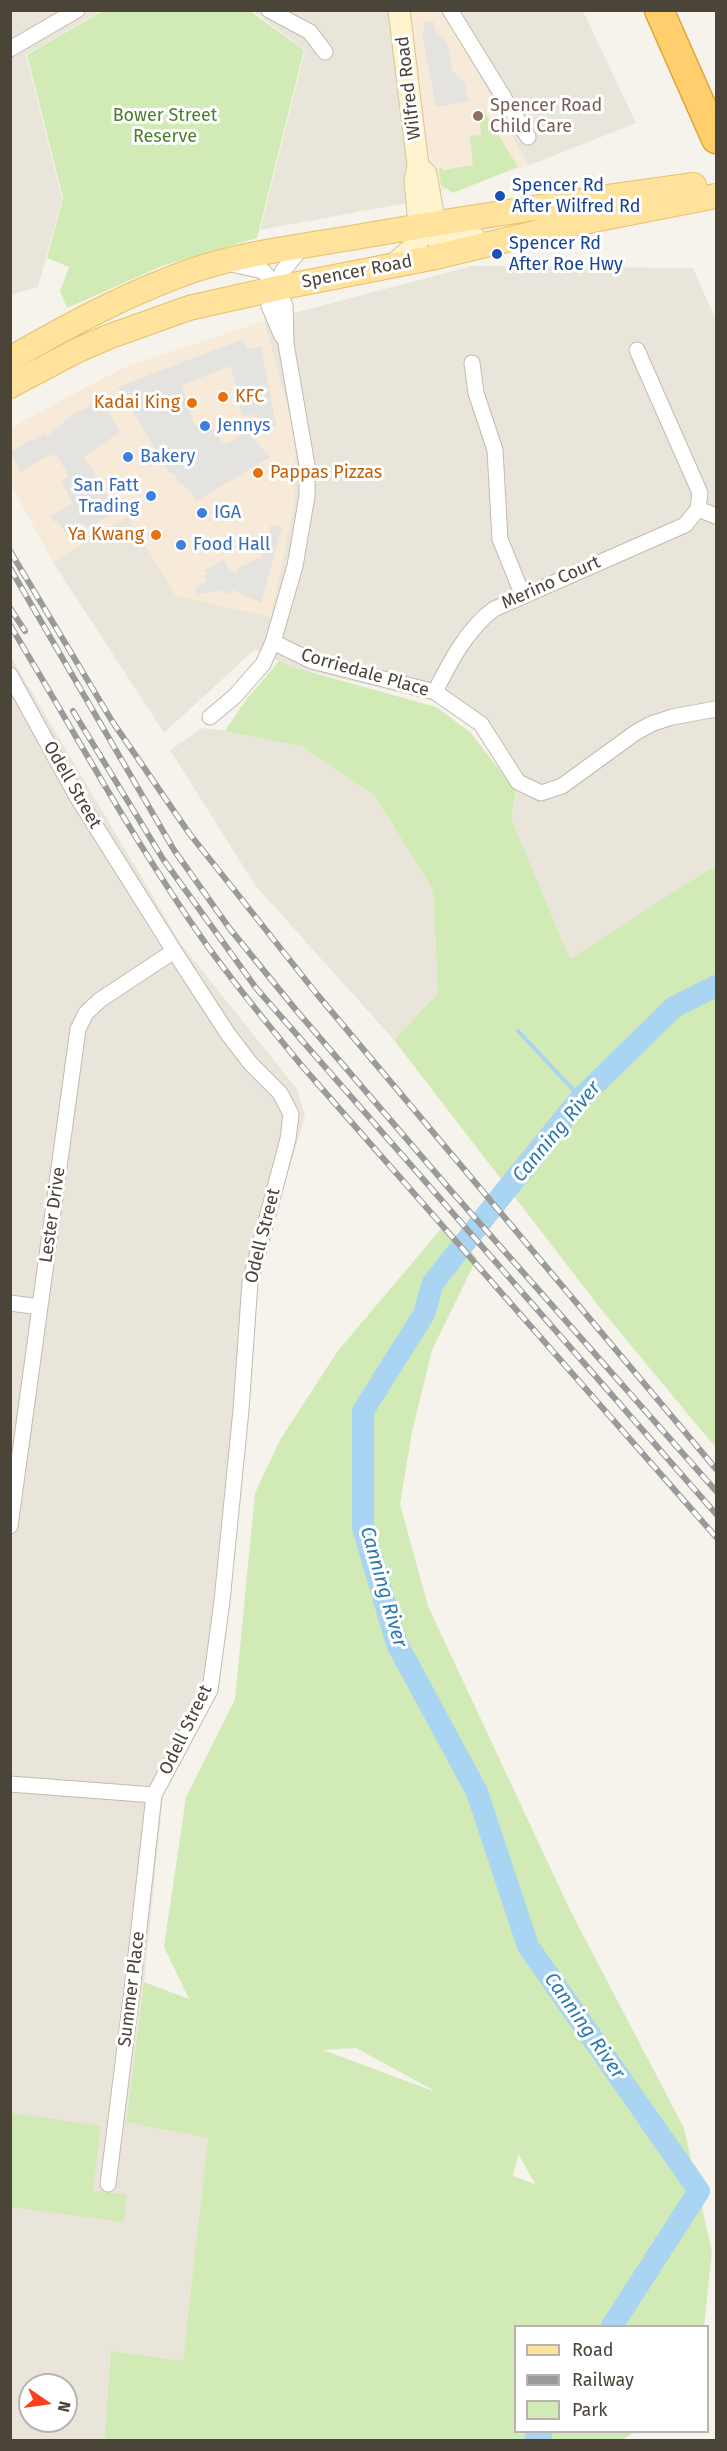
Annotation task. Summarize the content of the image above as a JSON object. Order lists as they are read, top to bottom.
{
  "streets": {
    "main road": ["Wilfred Road", "Spencer Road"],
    "street": [
      "Merino Court",
      "Corriedale Place",
      "Odell Street",
      "Lester Drive",
      "Summer Place"
    ]
  },
  "crossings": [
    ["Wilfred Road", "Spencer Road"],
    ["Merino Court", "Corriedale Place"],
    ["Odell Street", "Lester Drive"],
    ["Odell Street", "Summer Place"]
  ],
  "water": ["Canning River"],
  "parks": ["Bower Street Reserve"],
  "places": [
    "Spencer Road Child Care",
    "Spencer Rd After Wilfred Rd",
    "Spencer Rd After Roe Hwy",
    "KFC",
    "Kadai King",
    "Jennys",
    "Bakery",
    "Pappas Pizzas",
    "San Fatt Trading",
    "IGA",
    "Ya Kwang",
    "Food Hall"
  ],
  "legend": ["Road", "Railway", "Park"],
  "north": "right"
}
